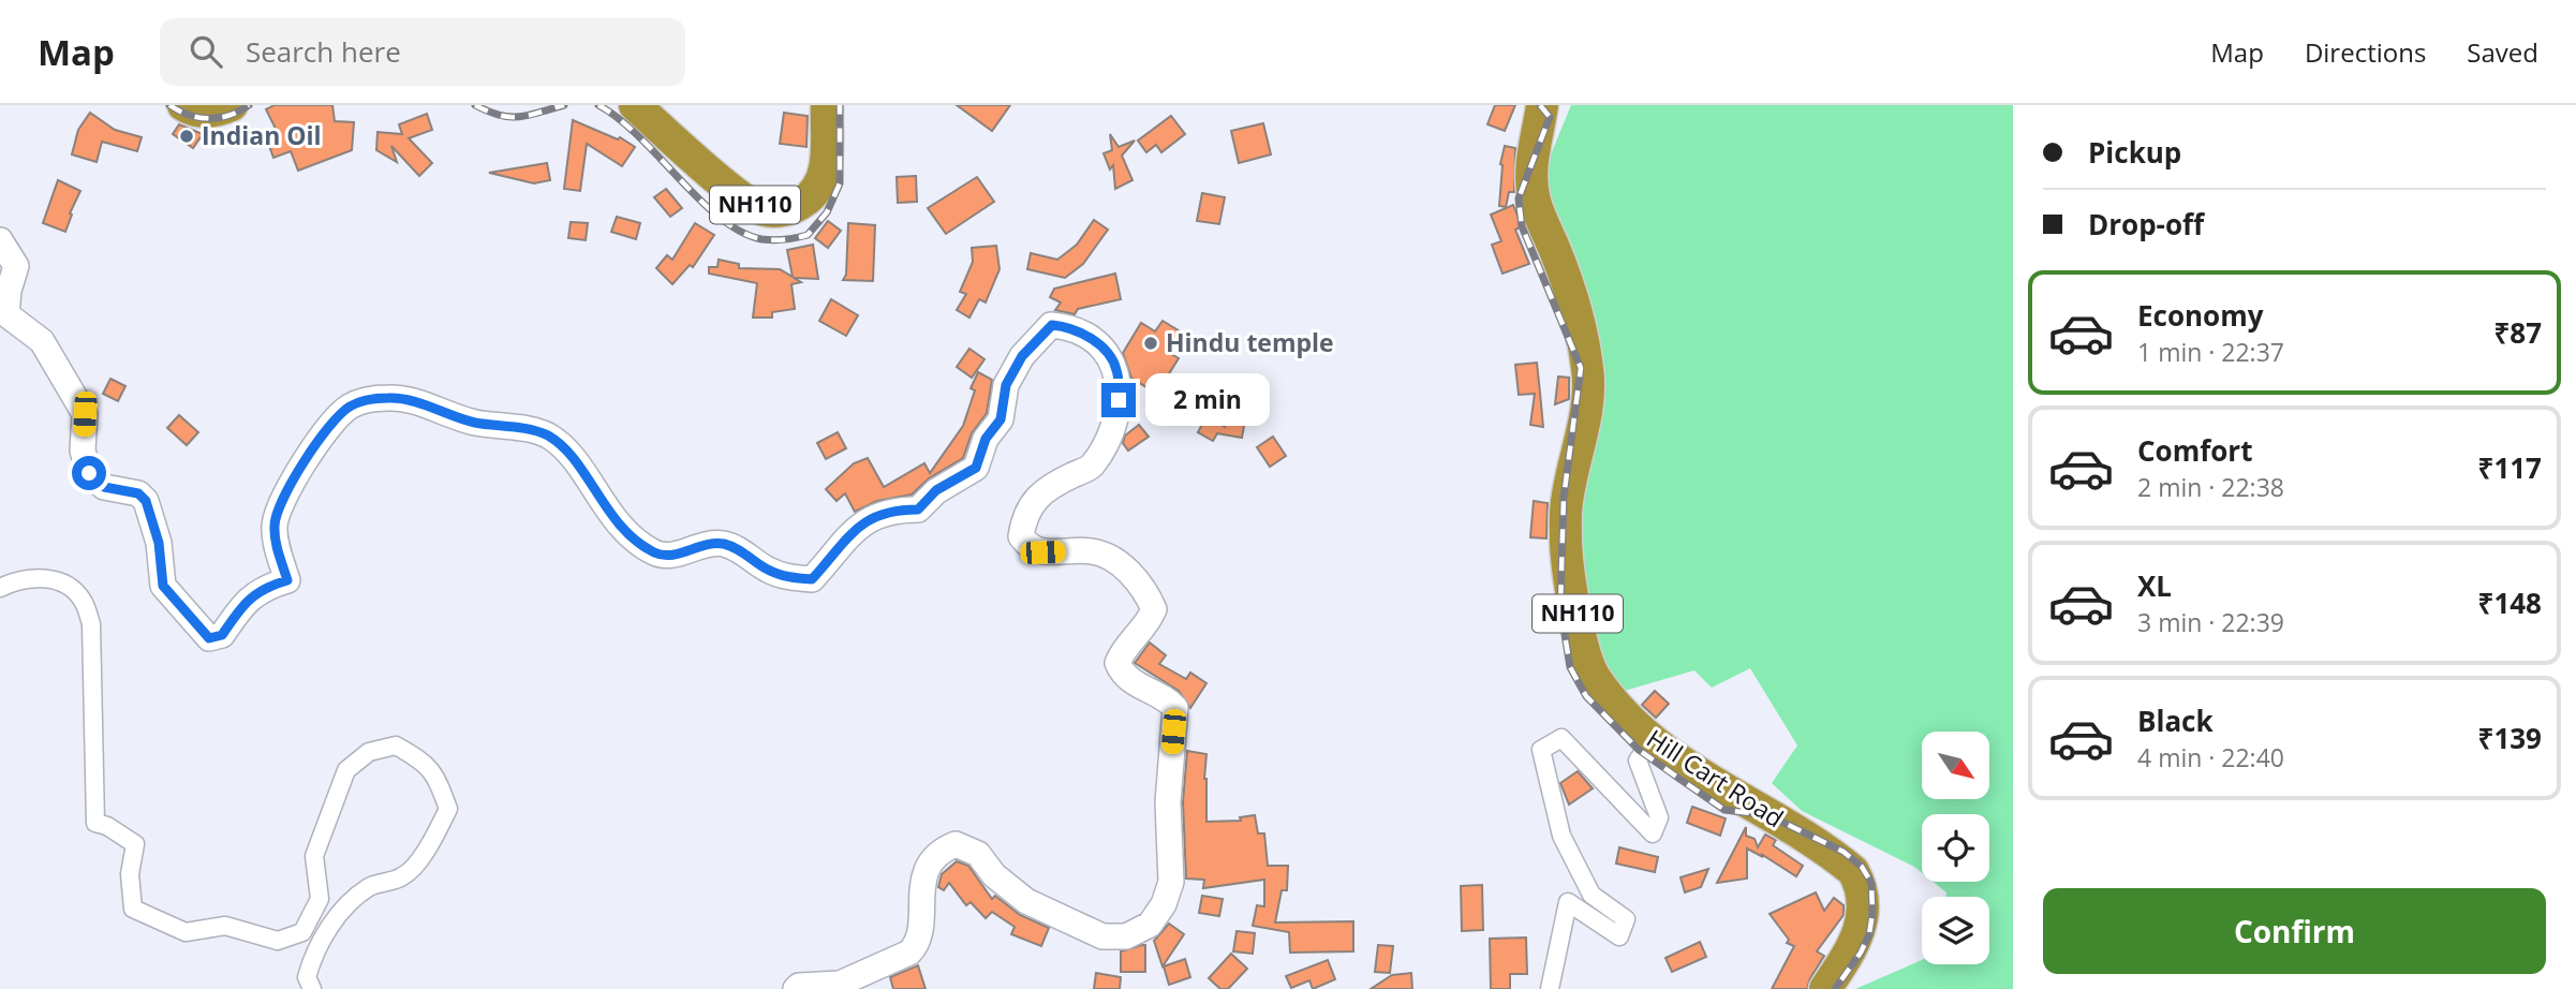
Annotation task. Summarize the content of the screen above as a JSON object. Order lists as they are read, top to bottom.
{
  "streets": {
    "highway": ["NH110", "Hill Cart Road"]
  },
  "places": ["Indian Oil", "Hindu temple"],
  "north": "bottom right",
  "page": {
    "header": "Map",
    "search": "Search here",
    "nav": ["Map", "Directions", "Saved"],
    "banner": ["Pickup", "Drop-off"],
    "list": [
      {
        "name": "Economy",
        "note": "1 min · 22:37",
        "value": "₹87"
      },
      {
        "name": "Comfort",
        "note": "2 min · 22:38",
        "value": "₹117"
      },
      {
        "name": "XL",
        "note": "3 min · 22:39",
        "value": "₹148"
      },
      {
        "name": "Black",
        "note": "4 min · 22:40",
        "value": "₹139"
      }
    ],
    "bubble": "2 min",
    "buttons": "Confirm"
  }
}
